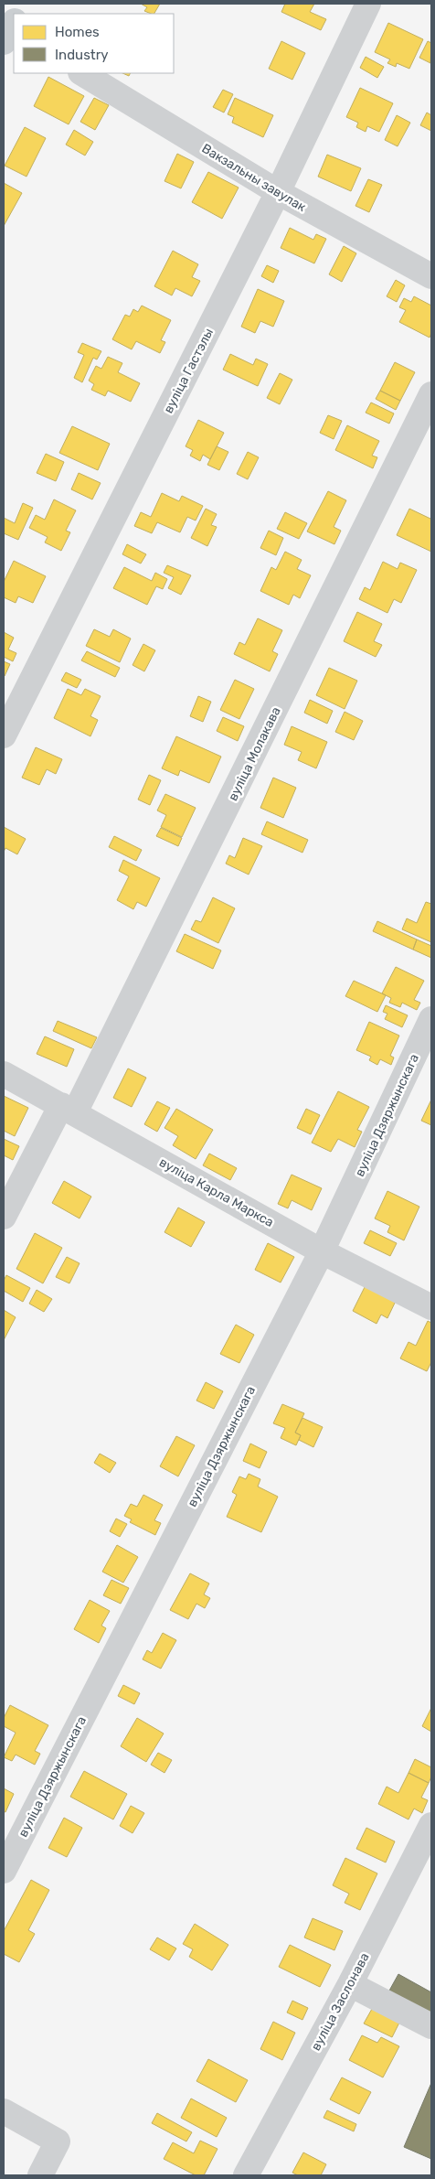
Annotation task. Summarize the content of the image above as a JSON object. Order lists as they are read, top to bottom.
{
  "streets": {
    "street": [
      "Вакзальны завулак",
      "вуліца Гастэлы",
      "вуліца Молакава",
      "вуліца Дзяржынскага",
      "вуліца Карла Маркса",
      "вуліца Заслонава"
    ]
  },
  "crossings": [
    ["Вакзальны завулак", "вуліца Гастэлы"],
    ["вуліца Молакава", "вуліца Карла Маркса"],
    ["вуліца Дзяржынскага", "вуліца Карла Маркса"]
  ],
  "legend": ["Homes", "Industry"]
}
